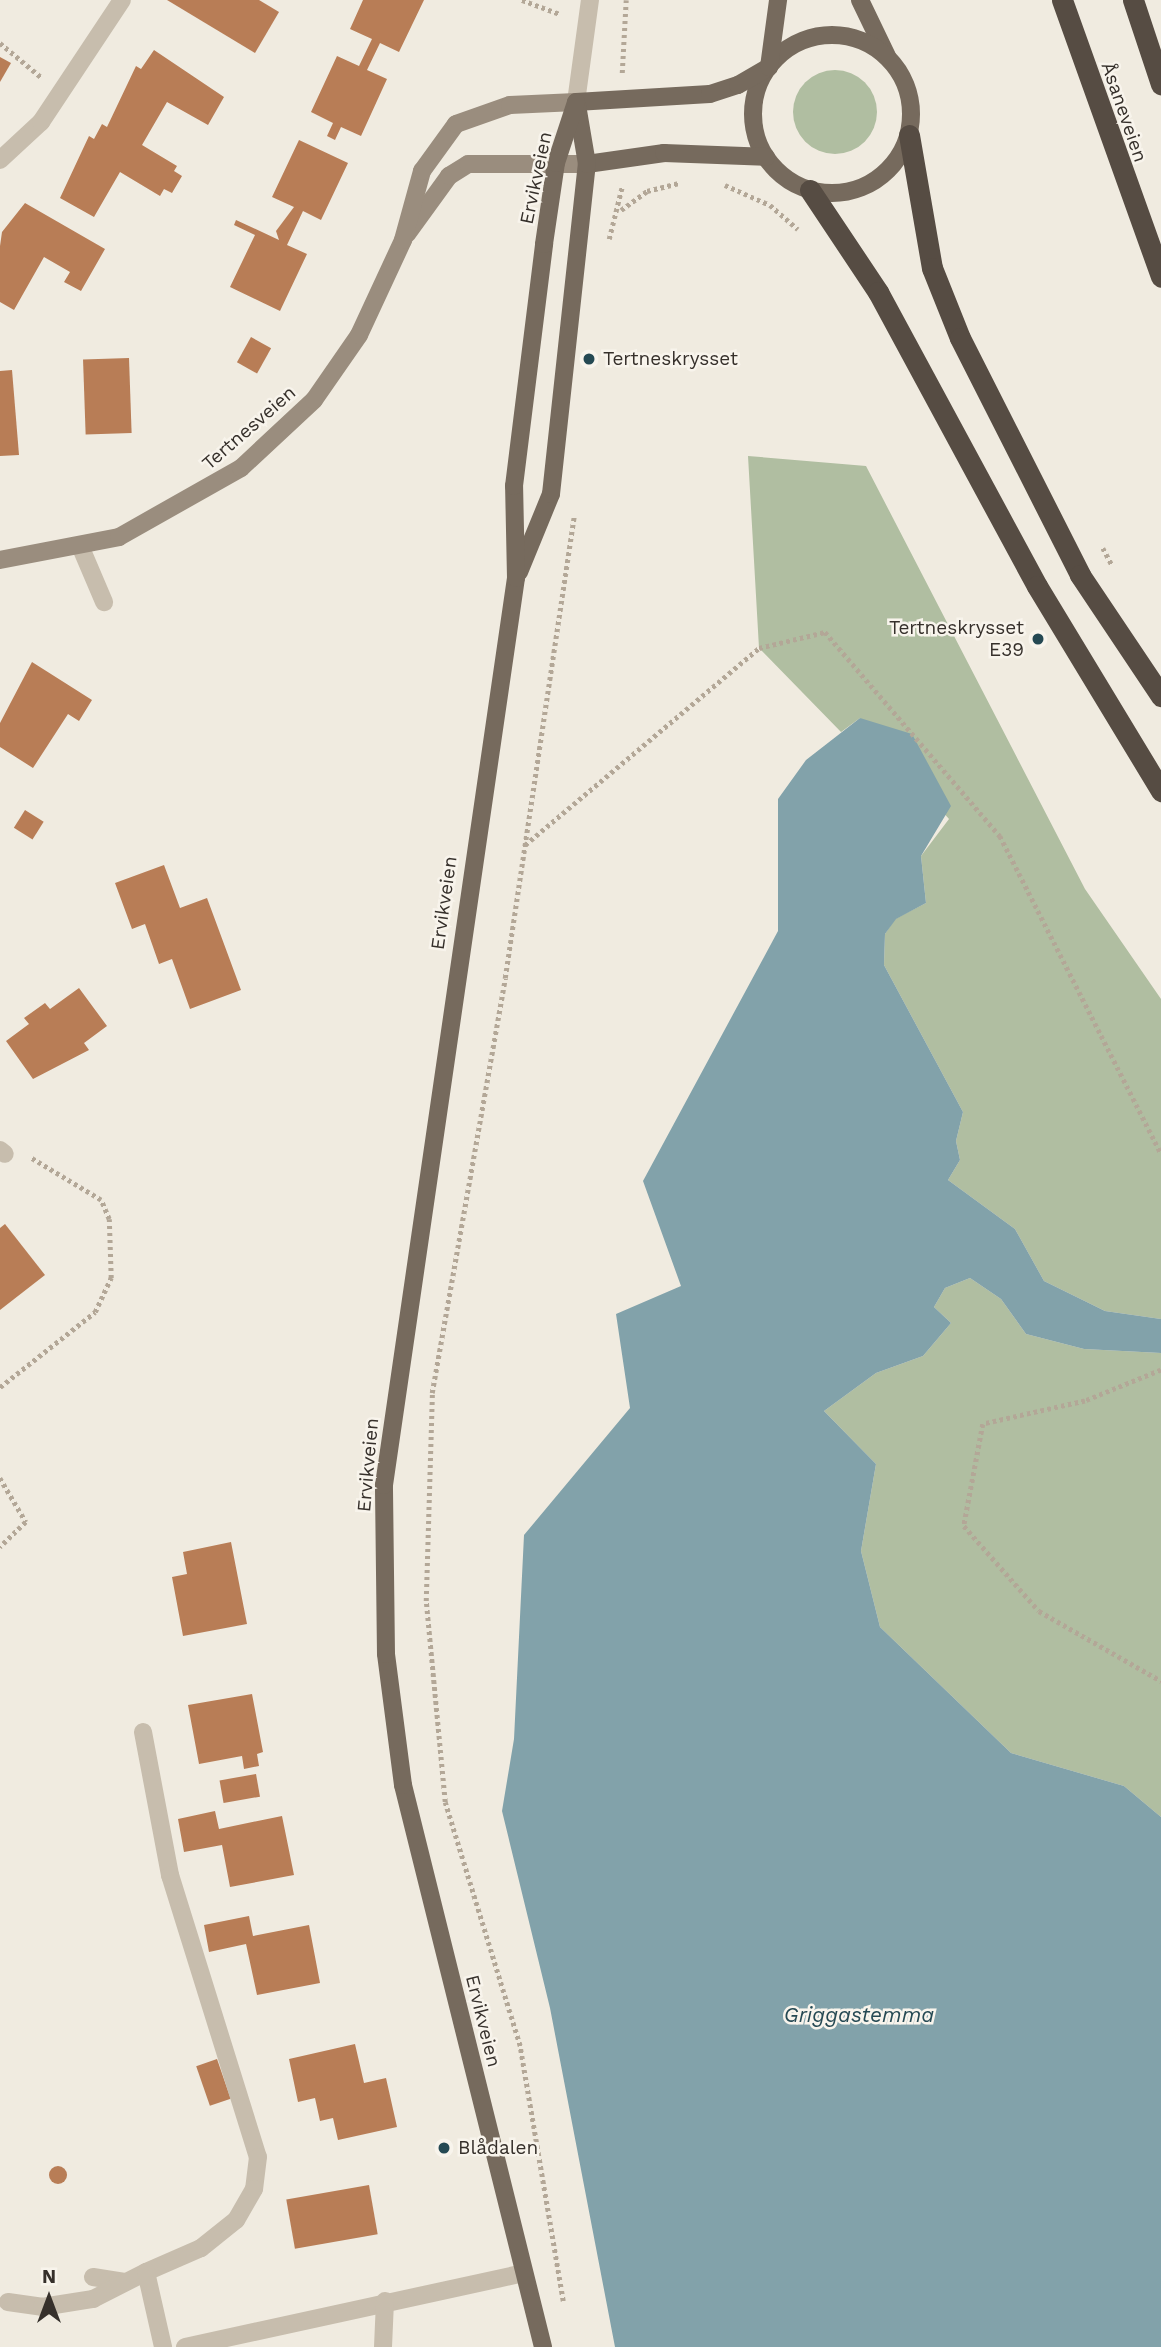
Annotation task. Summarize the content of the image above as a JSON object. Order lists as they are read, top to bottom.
{
  "streets": {
    "highway": ["Åsaneveien"],
    "main road": ["Ervikveien", "Tertnesveien"]
  },
  "crossings": [
    ["Ervikveien", "Tertnesveien"]
  ],
  "water": ["Griggastemma"],
  "places": ["Tertneskrysset", "Tertneskrysset E39", "Blådalen"],
  "north": "top"
}
